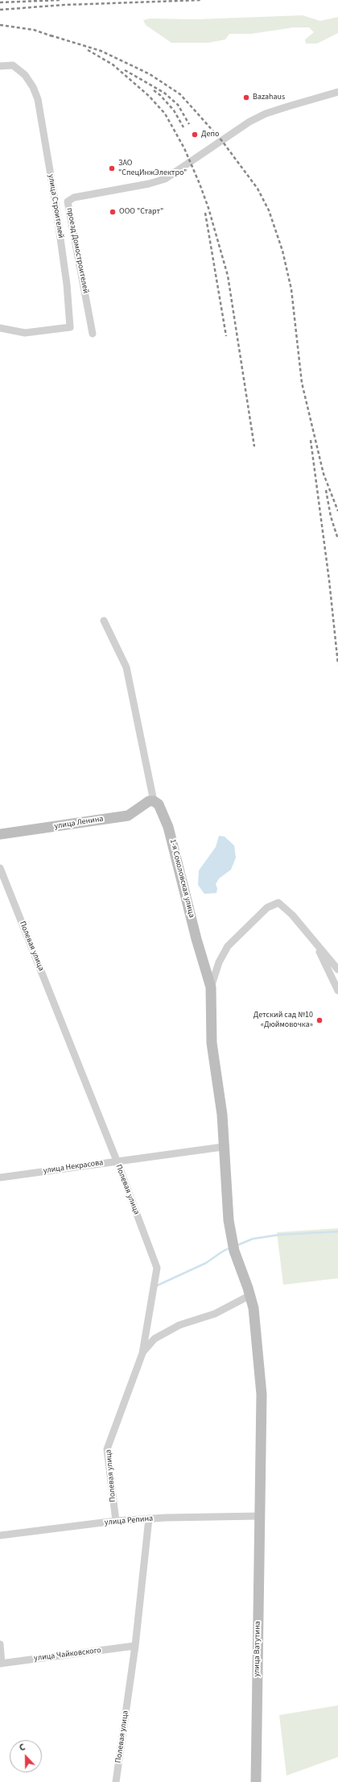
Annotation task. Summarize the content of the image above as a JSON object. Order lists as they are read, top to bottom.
{
  "streets": {
    "street": [
      "улица Строителей",
      "проезд Домостроителей",
      "улица Ленина",
      "1-я Соколовская улица",
      "Полевая улица",
      "улица Некрасова",
      "улица Репина",
      "улица Ватутина",
      "улица Чайковского"
    ]
  },
  "crossings": [
    ["улица Ленина", "1-я Соколовская улица"],
    ["1-я Соколовская улица", "улица Некрасова"],
    ["1-я Соколовская улица", "улица Ватутина"],
    ["Полевая улица", "улица Некрасова"],
    ["Полевая улица", "улица Репина"],
    ["Полевая улица", "улица Чайковского"],
    ["улица Репина", "улица Ватутина"]
  ],
  "places": [
    "Bazahaus",
    "Депо",
    "ЗАО \"СпецИнжЭлектро\"",
    "ООО \"Старт\"",
    "Детский сад №10 «Дюймовочка»"
  ],
  "north": "top"
}
